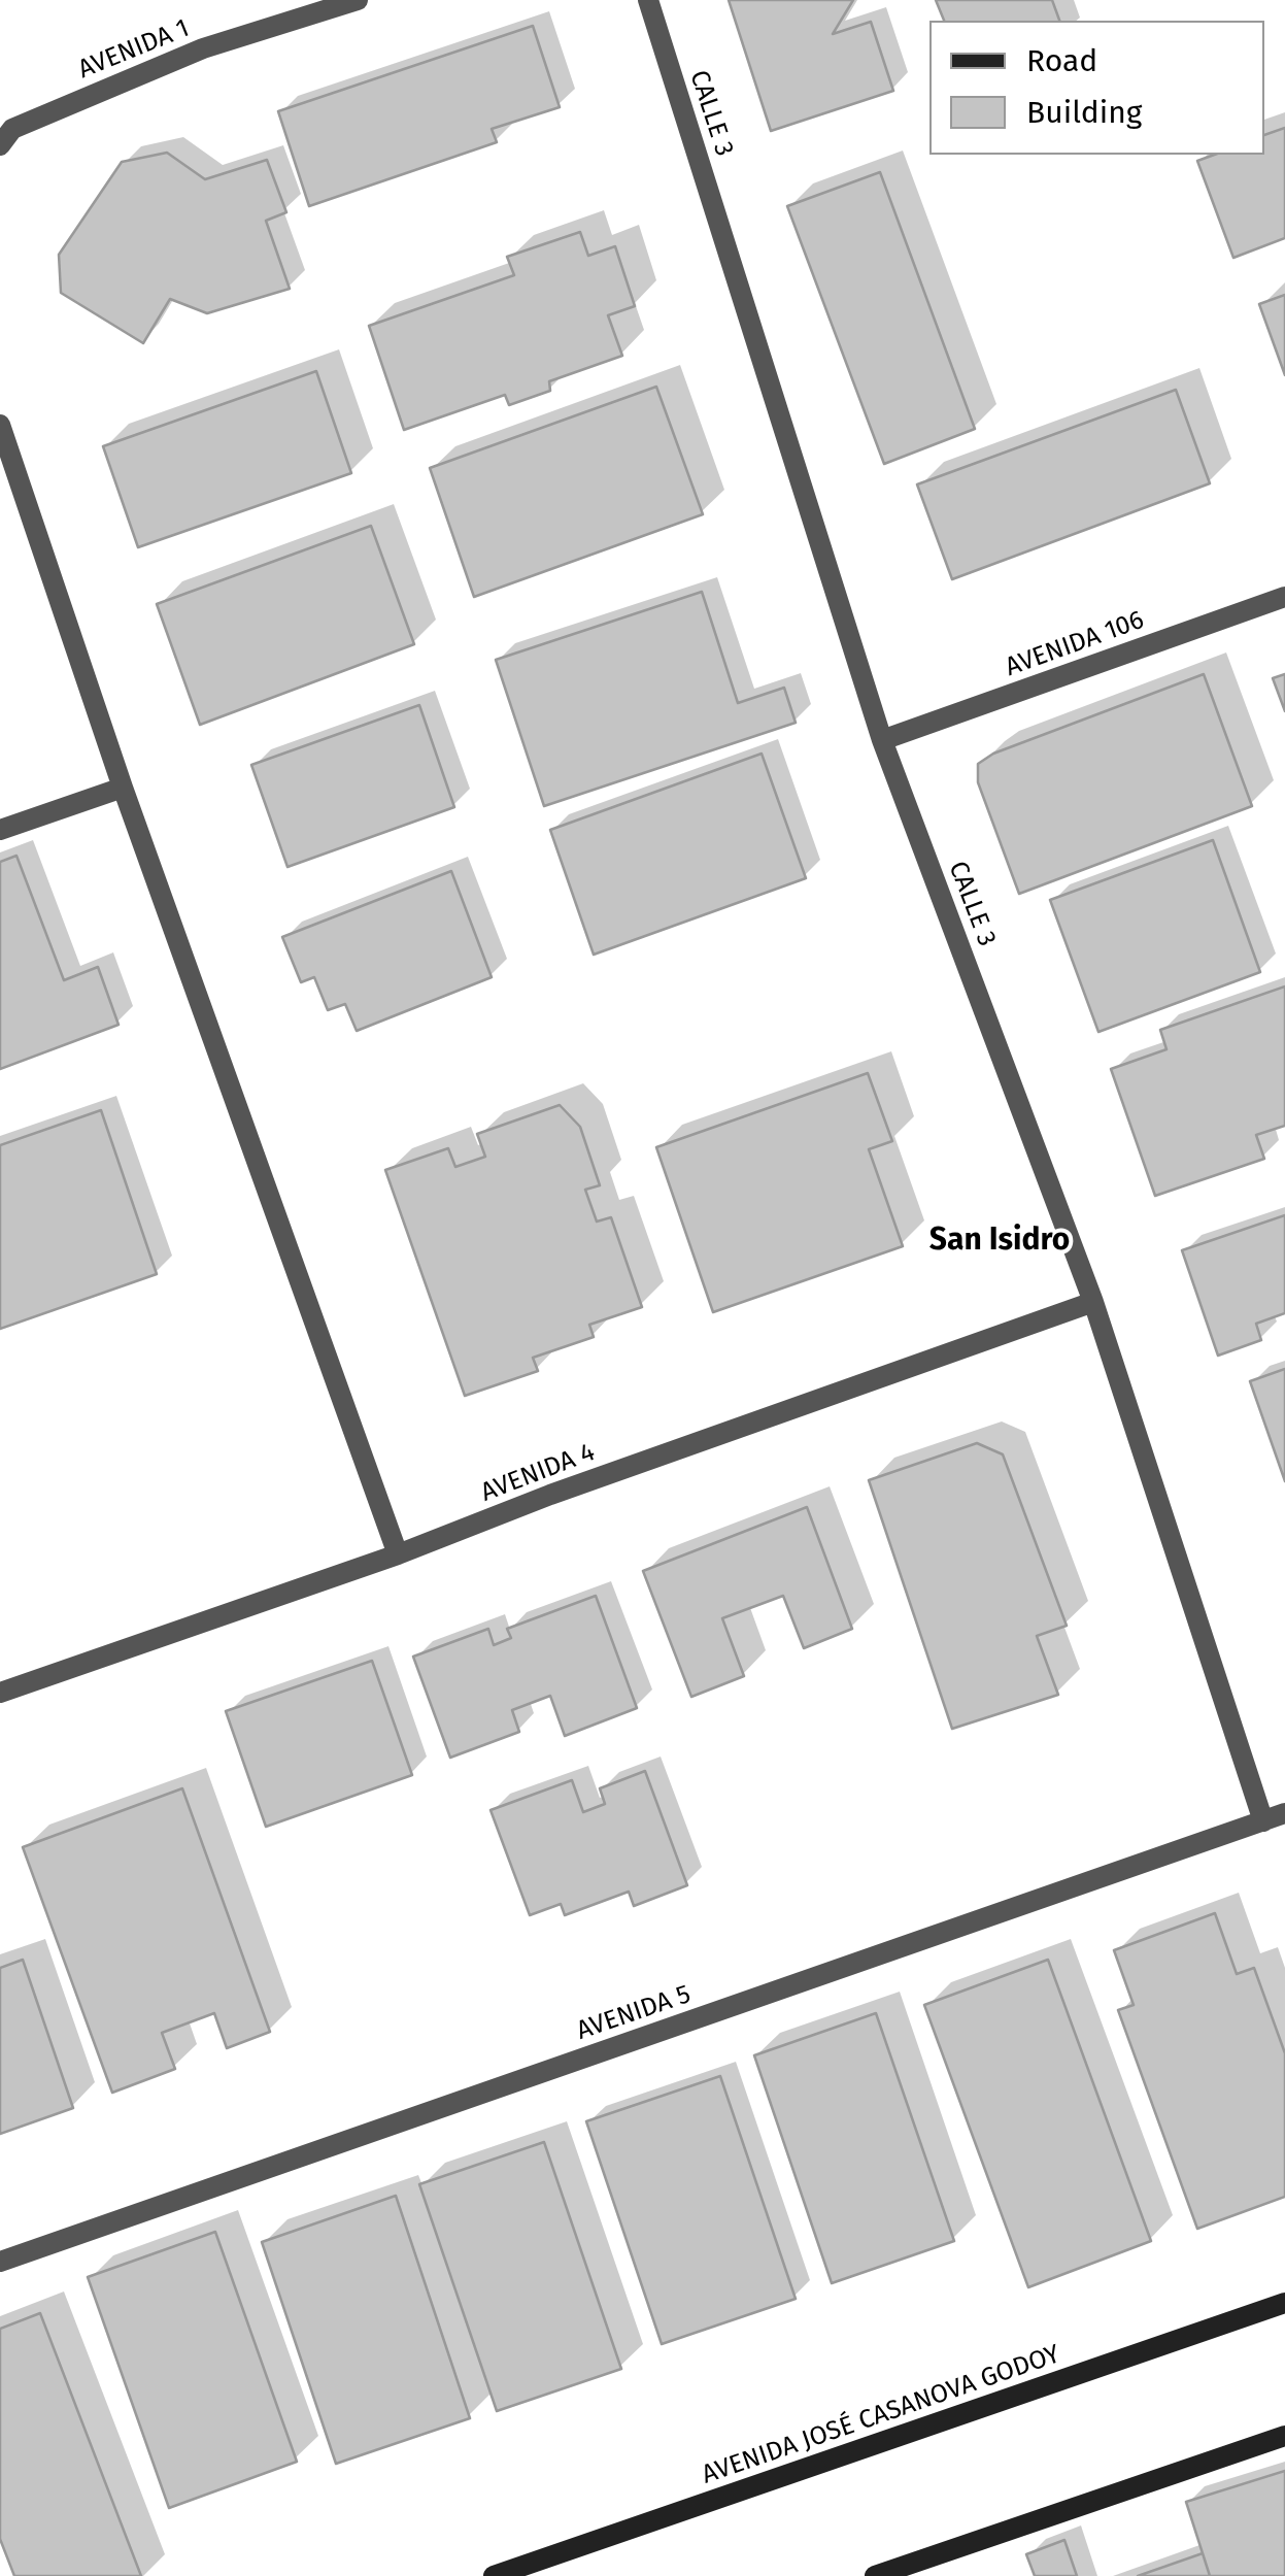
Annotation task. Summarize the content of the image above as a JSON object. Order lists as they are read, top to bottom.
{
  "streets": {
    "street": [
      "AVENIDA 1",
      "CALLE 3",
      "AVENIDA 106",
      "AVENIDA 4",
      "AVENIDA 5",
      "AVENIDA JOSÉ CASANOVA GODOY"
    ]
  },
  "crossings": [
    ["CALLE 3", "AVENIDA 106"],
    ["CALLE 3", "AVENIDA 4"],
    ["CALLE 3", "AVENIDA 5"]
  ],
  "districts": ["San Isidro"],
  "legend": ["Road", "Building"]
}
